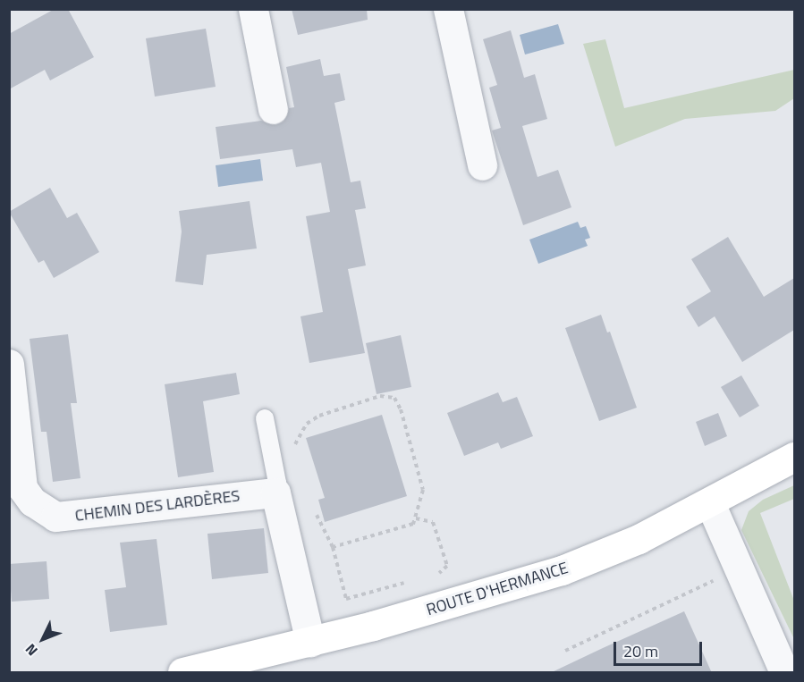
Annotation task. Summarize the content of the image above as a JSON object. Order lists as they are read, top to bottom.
{
  "streets": {
    "main road": ["ROUTE D'HERMANCE"],
    "street": ["CHEMIN DES LARDÈRES"]
  },
  "scale_bar": "20 m",
  "north": "bottom left"
}
